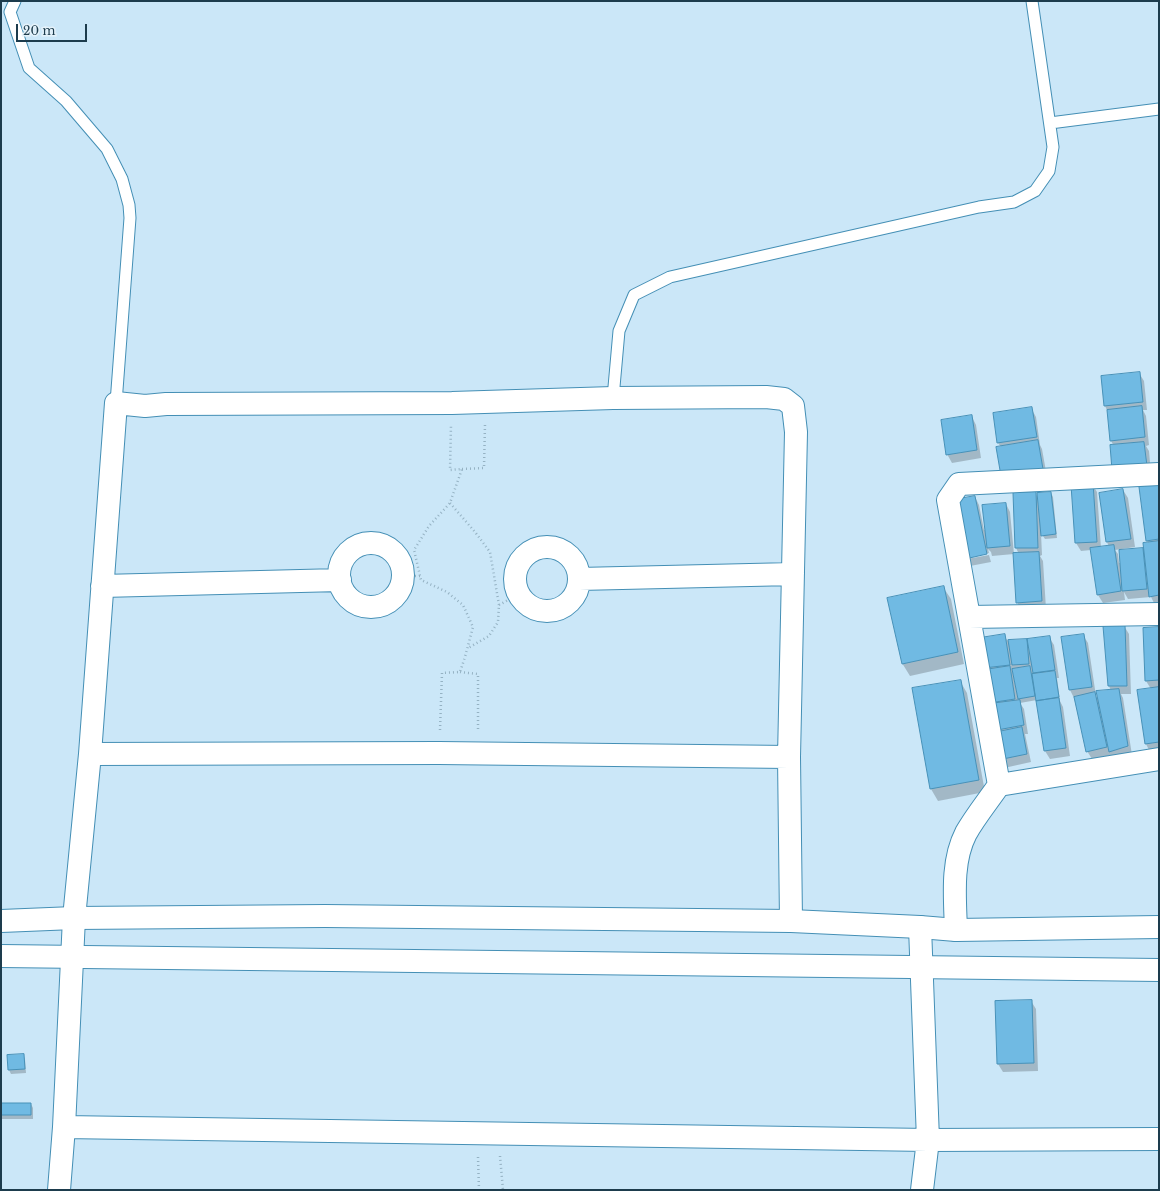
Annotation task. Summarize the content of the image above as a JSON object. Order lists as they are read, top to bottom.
{
  "scale_bar": "20 m"
}
